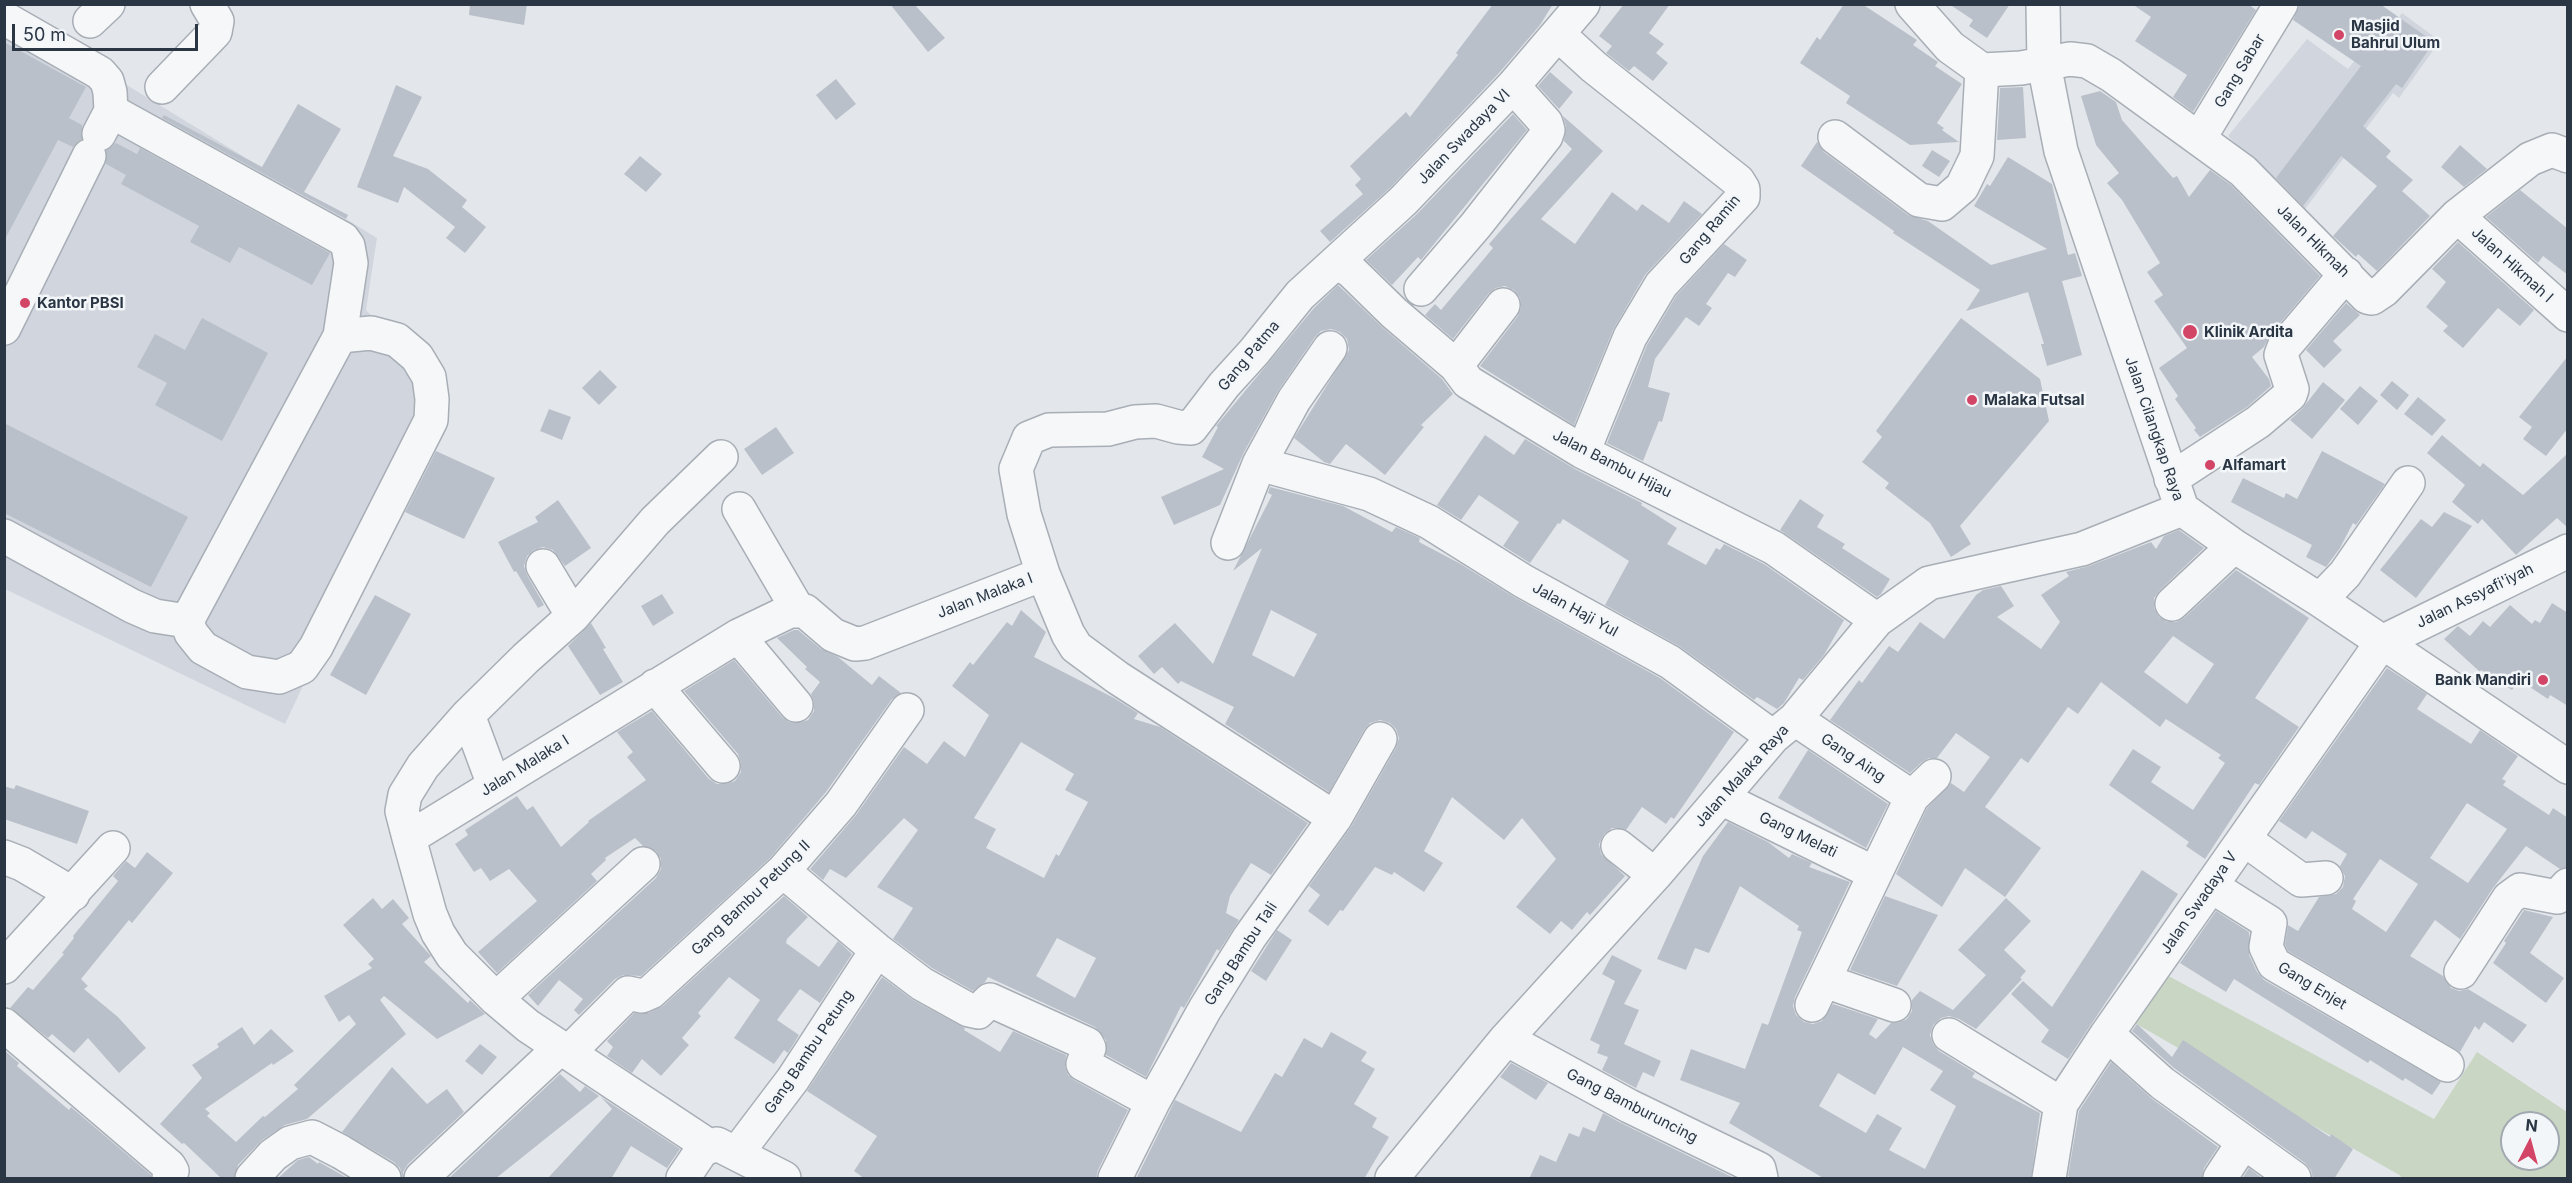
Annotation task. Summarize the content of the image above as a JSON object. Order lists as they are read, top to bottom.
{
  "streets": {
    "street": [
      "Gang Sabar",
      "Jalan Swadaya VI",
      "Gang Ramin",
      "Jalan Hikmah",
      "Jalan Hikmah I",
      "Gang Patma",
      "Jalan Cilangkap Raya",
      "Jalan Bambu Hijau",
      "Jalan Malaka I",
      "Jalan Assyafi'iyah",
      "Jalan Haji Yul",
      "Gang Aing",
      "Jalan Malaka Raya",
      "Gang Melati",
      "Gang Bambu Petung II",
      "Jalan Swadaya V",
      "Gang Bambu Tali",
      "Gang Enjet",
      "Gang Bambu Petung",
      "Gang Bamburuncing"
    ]
  },
  "crossings": [
    ["Gang Sabar", "Jalan Hikmah"],
    ["Jalan Swadaya VI", "Gang Ramin"],
    ["Jalan Swadaya VI", "Gang Patma"],
    ["Jalan Swadaya VI", "Jalan Bambu Hijau"],
    ["Gang Ramin", "Jalan Bambu Hijau"],
    ["Jalan Hikmah", "Jalan Hikmah I"],
    ["Jalan Hikmah", "Jalan Cilangkap Raya"],
    ["Jalan Hikmah", "Jalan Malaka Raya"],
    ["Gang Patma", "Jalan Bambu Hijau"],
    ["Gang Patma", "Jalan Malaka I"],
    ["Jalan Cilangkap Raya", "Jalan Assyafi'iyah"],
    ["Jalan Cilangkap Raya", "Jalan Malaka Raya"],
    ["Jalan Cilangkap Raya", "Jalan Swadaya V"],
    ["Jalan Bambu Hijau", "Jalan Malaka Raya"],
    ["Jalan Assyafi'iyah", "Jalan Swadaya V"],
    ["Jalan Haji Yul", "Gang Aing"],
    ["Jalan Haji Yul", "Jalan Malaka Raya"],
    ["Gang Aing", "Jalan Malaka Raya"],
    ["Gang Aing", "Gang Melati"],
    ["Jalan Malaka Raya", "Gang Melati"],
    ["Jalan Malaka Raya", "Gang Bamburuncing"],
    ["Jalan Swadaya V", "Gang Enjet"]
  ],
  "places": [
    "Masjid Bahrul Ulum",
    "Kantor PBSI",
    "Klinik Ardita",
    "Malaka Futsal",
    "Alfamart",
    "Bank Mandiri"
  ],
  "scale_bar": "50 m",
  "north": "top"
}
